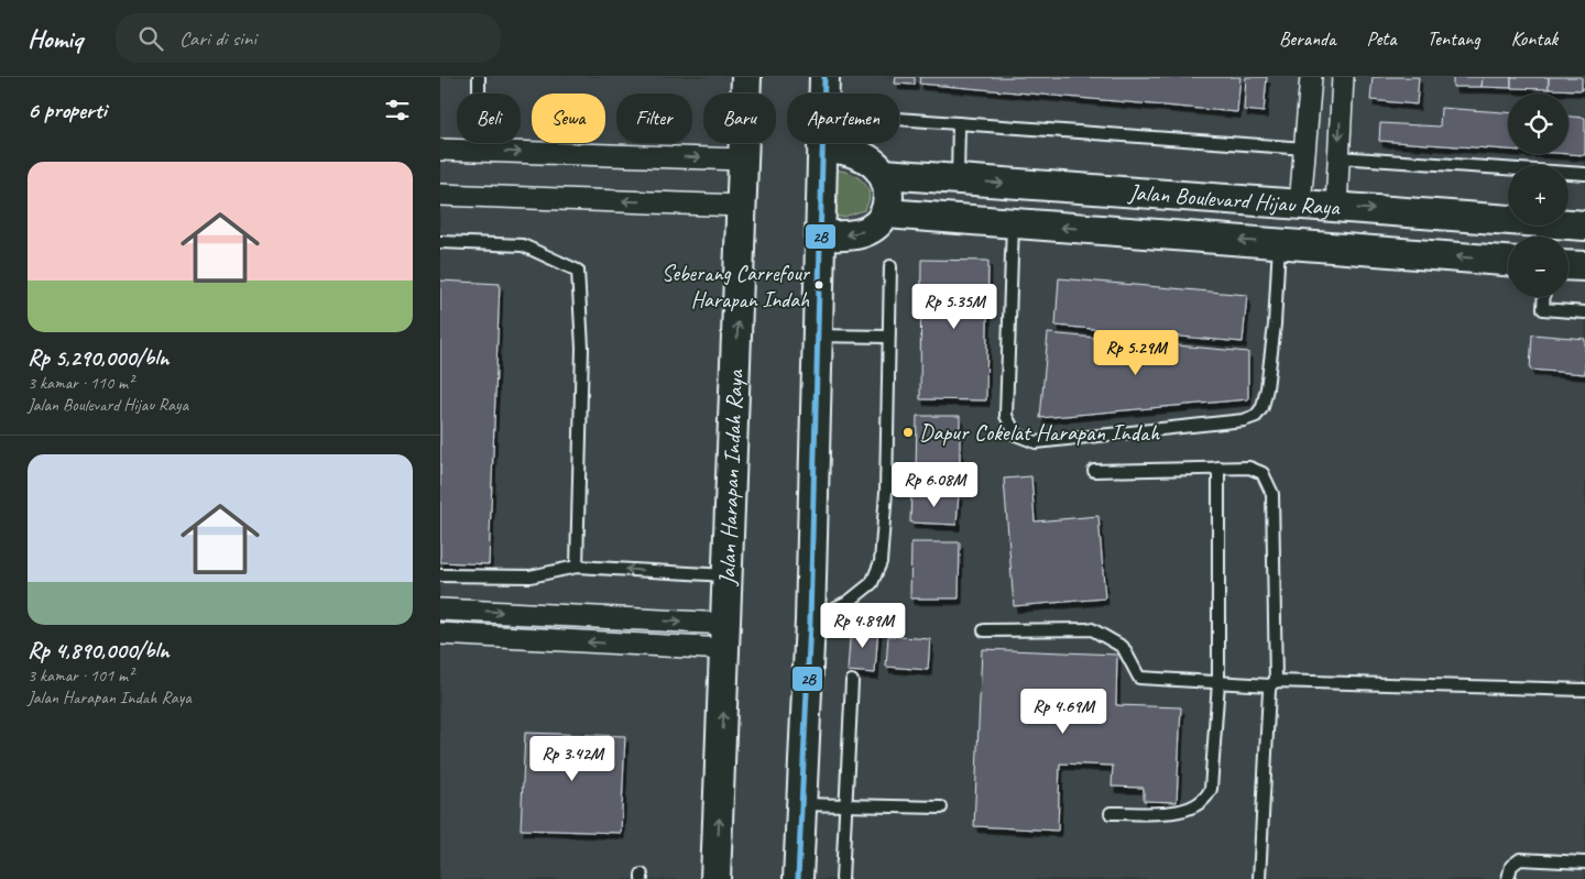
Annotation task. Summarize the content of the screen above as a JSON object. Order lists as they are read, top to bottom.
{
  "streets": {
    "street": ["Jalan Boulevard Hijau Raya", "Jalan Harapan Indah Raya"]
  },
  "places": ["Seberang Carrefour Harapan Indah", "Dapur Cokelat Harapan Indah"],
  "lines": ["transit line 2B"],
  "page": {
    "header": "Homiq",
    "search": "Cari di sini",
    "nav": [
      "Beranda",
      "Peta",
      "Tentang",
      "Kontak"
    ],
    "heading": "6 properti",
    "map_buttons": ["+", "−"],
    "chip": [
      "Beli",
      "Sewa",
      "Filter",
      "Baru",
      "Apartemen"
    ],
    "list": [
      {
        "name": "Rp 5,290,000/bln",
        "note": "3 kamar · 110 m² · Jalan Boulevard Hijau Raya"
      },
      {
        "name": "Rp 4,890,000/bln",
        "note": "3 kamar · 101 m² · Jalan Harapan Indah Raya"
      }
    ],
    "price": [
      "Rp 5.35M",
      "Rp 5.29M",
      "Rp 6.08M",
      "Rp 4.89M",
      "Rp 4.69M",
      "Rp 3.42M"
    ]
  }
}
